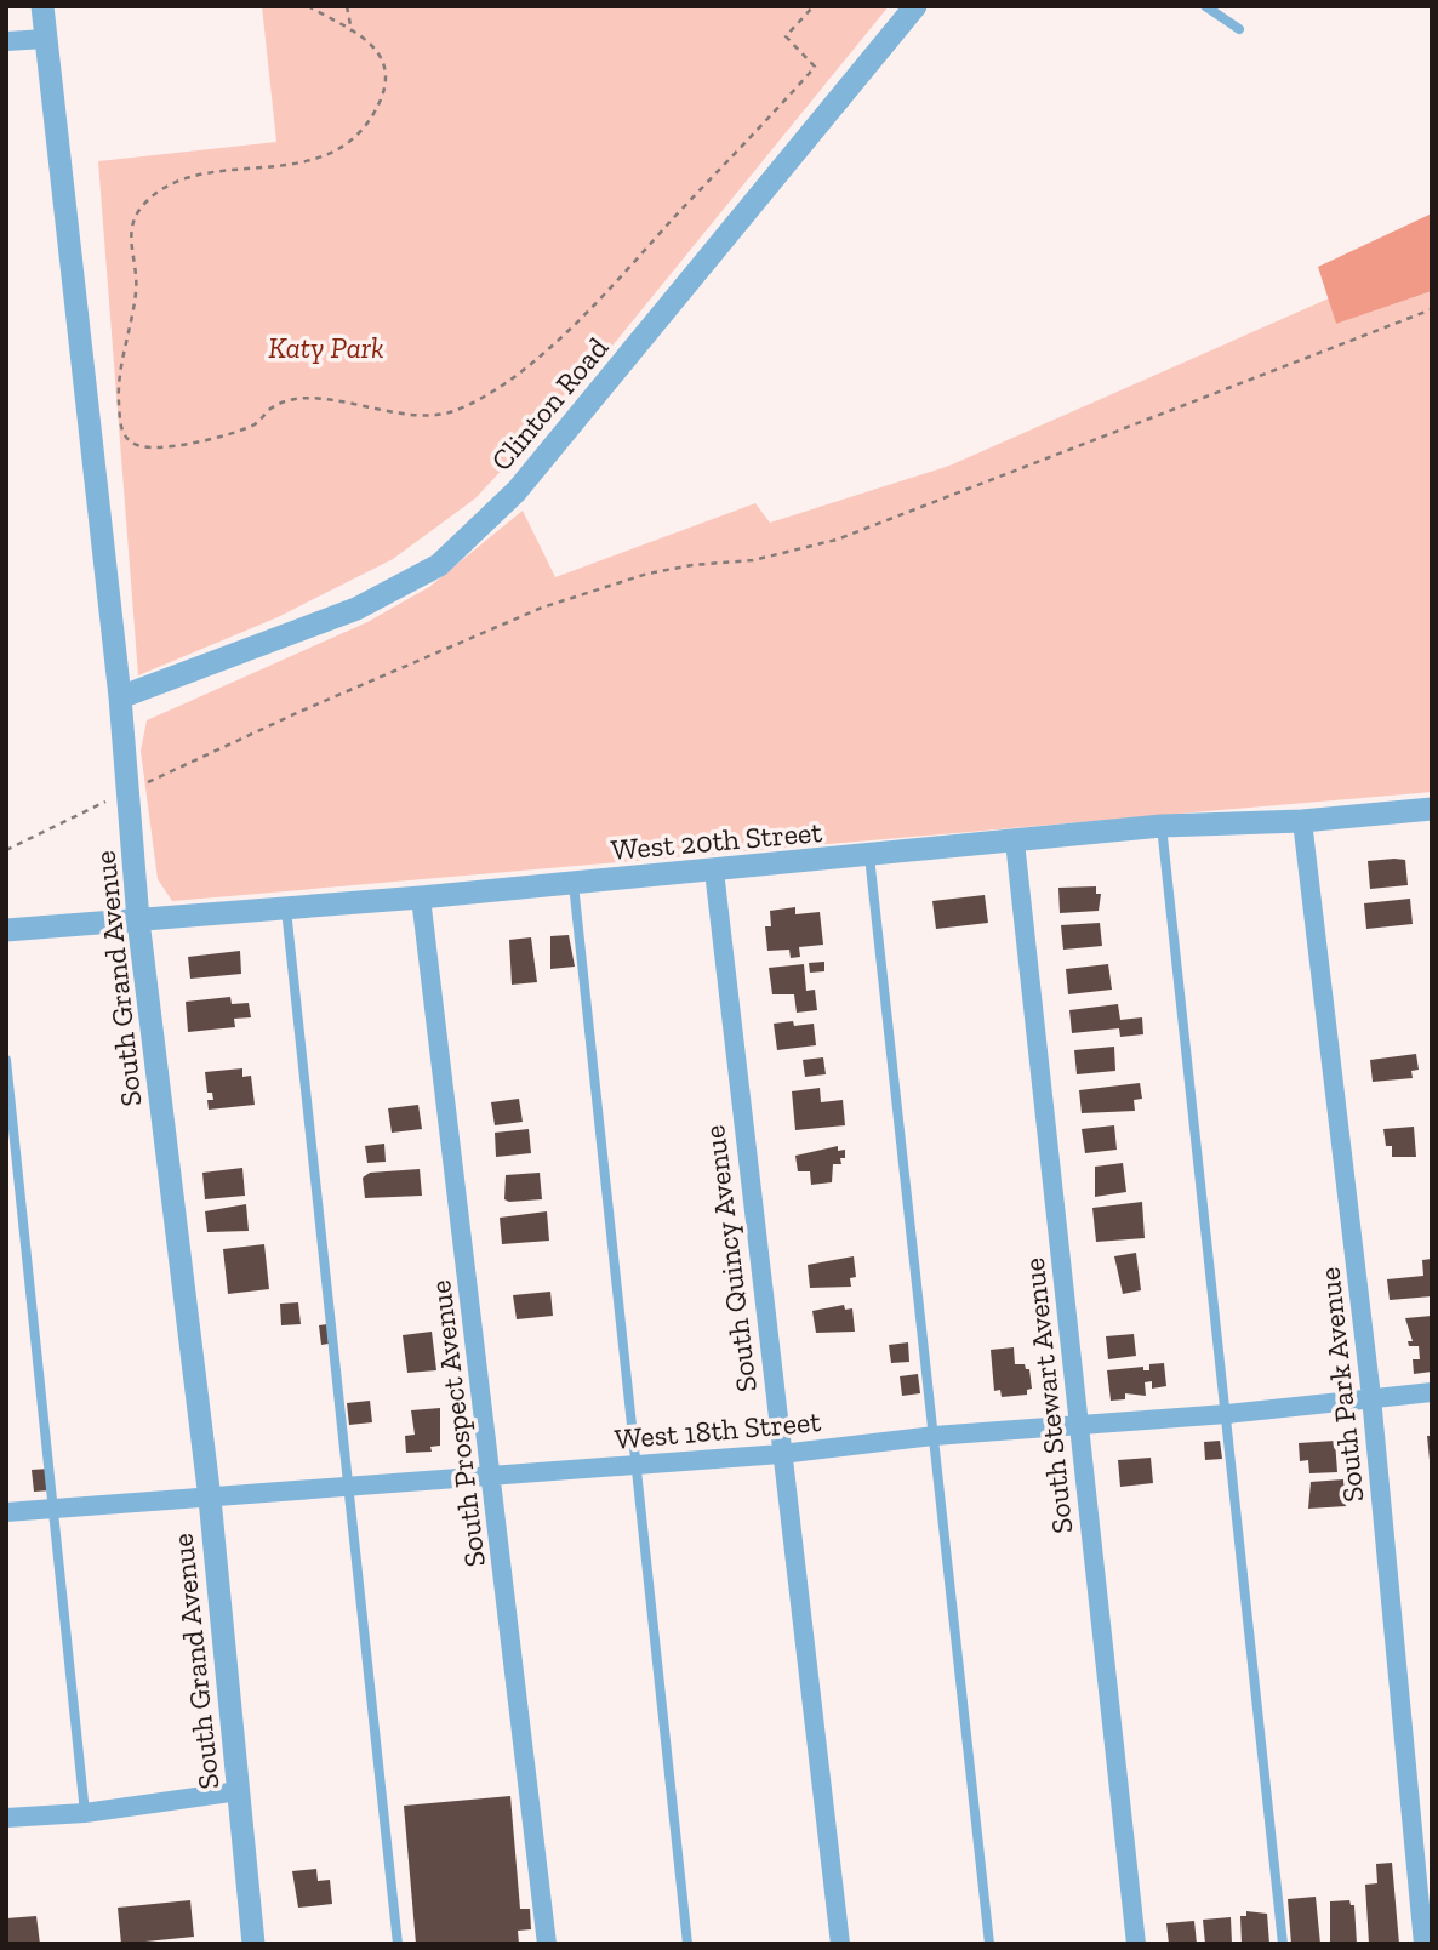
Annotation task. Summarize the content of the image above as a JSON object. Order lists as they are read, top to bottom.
{
  "streets": {
    "street": [
      "Clinton Road",
      "West 20th Street",
      "South Grand Avenue",
      "South Quincy Avenue",
      "South Park Avenue",
      "South Stewart Avenue",
      "South Prospect Avenue",
      "West 18th Street"
    ]
  },
  "crossings": [
    ["Clinton Road", "South Grand Avenue"],
    ["West 20th Street", "South Grand Avenue"],
    ["West 20th Street", "South Quincy Avenue"],
    ["West 20th Street", "South Park Avenue"],
    ["West 20th Street", "South Stewart Avenue"],
    ["West 20th Street", "South Prospect Avenue"],
    ["South Grand Avenue", "West 18th Street"],
    ["South Quincy Avenue", "West 18th Street"],
    ["South Park Avenue", "West 18th Street"],
    ["South Stewart Avenue", "West 18th Street"],
    ["South Prospect Avenue", "West 18th Street"]
  ],
  "parks": ["Katy Park"]
}
